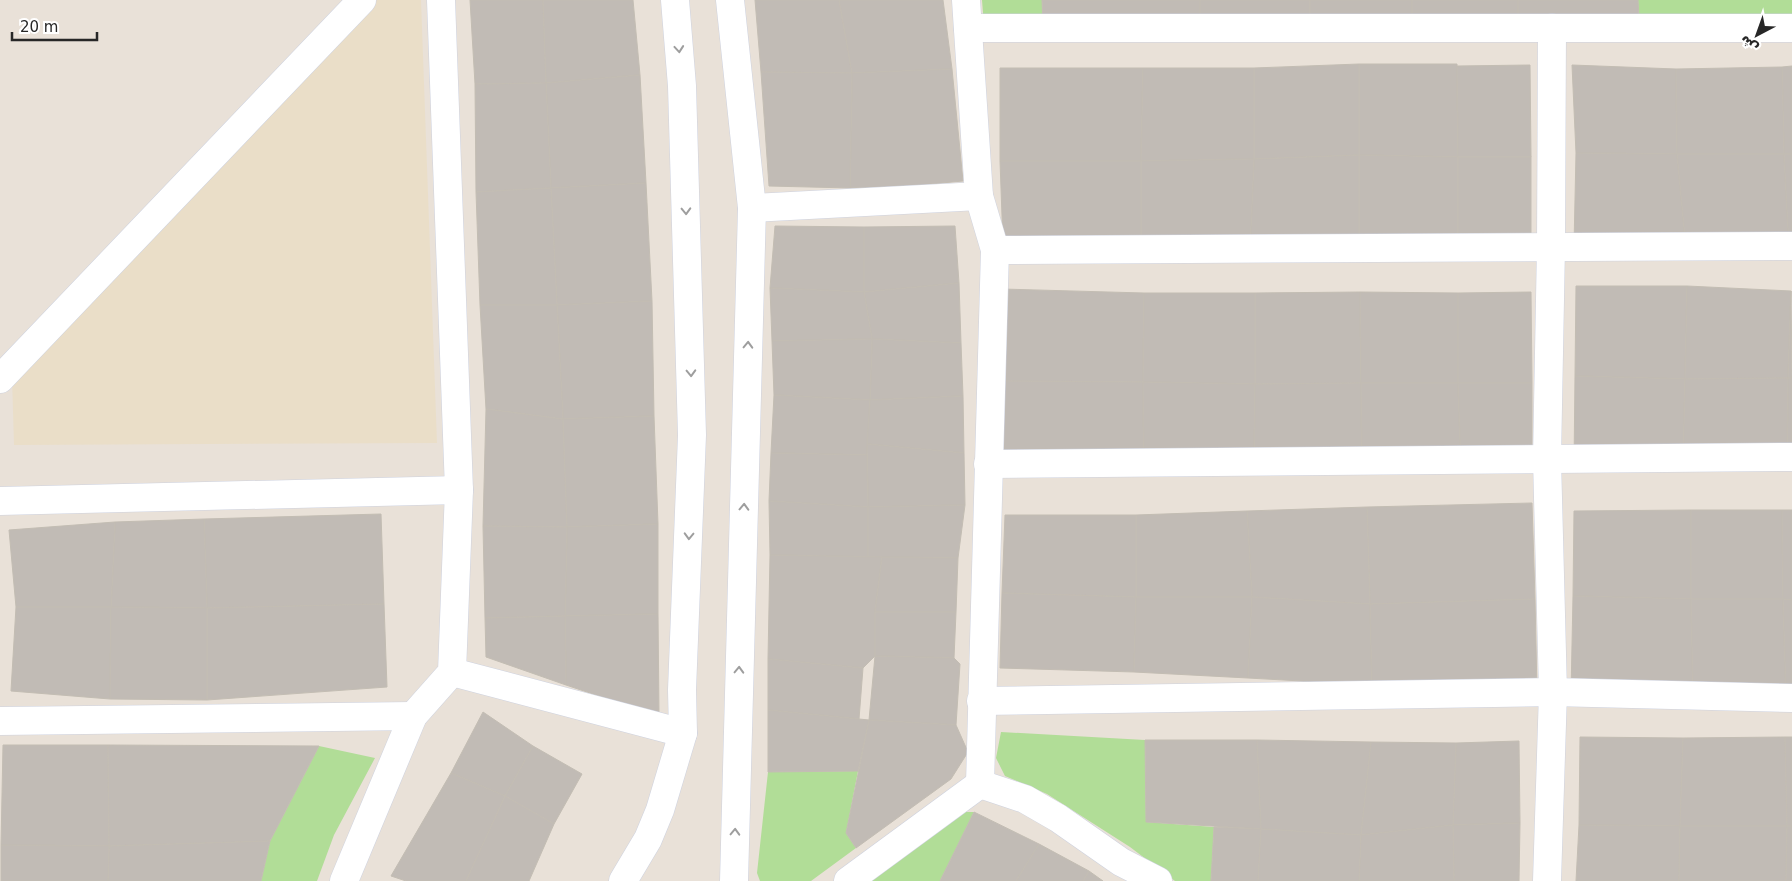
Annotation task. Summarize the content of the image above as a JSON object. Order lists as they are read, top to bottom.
{
  "scale_bar": "20 m",
  "north": "bottom left"
}
